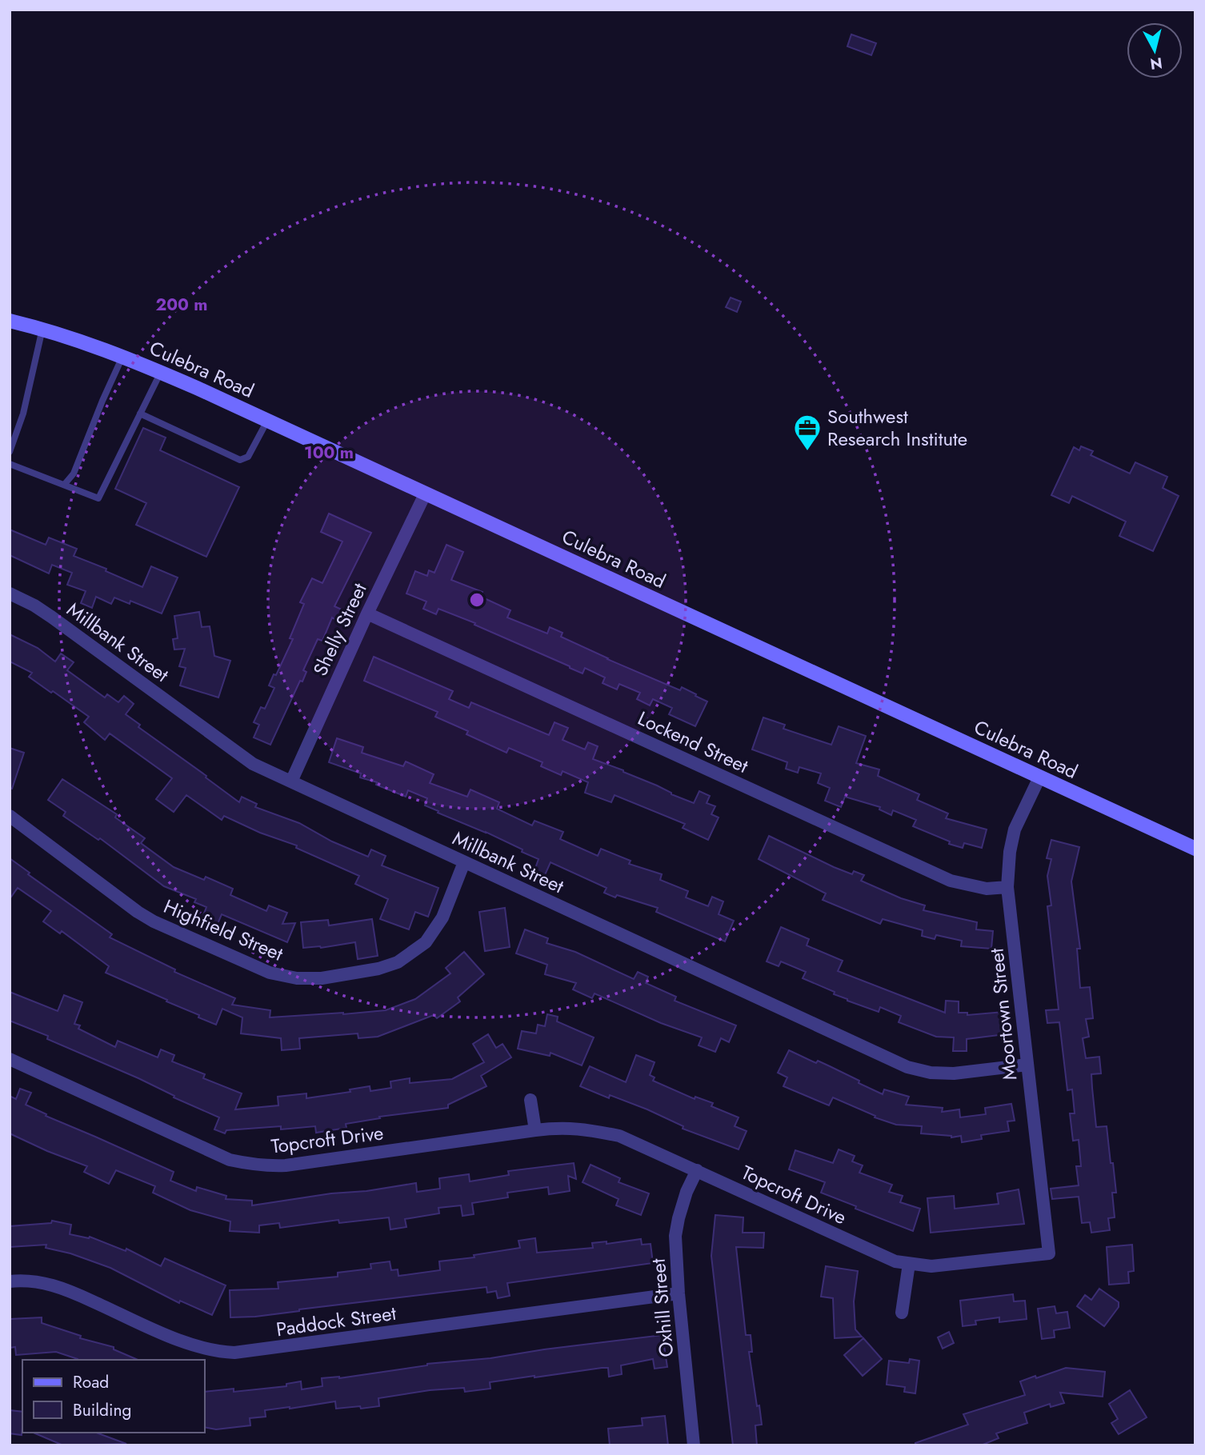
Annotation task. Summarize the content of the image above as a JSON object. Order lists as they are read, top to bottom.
{
  "streets": {
    "main road": ["Culebra Road"],
    "street": [
      "Shelly Street",
      "Millbank Street",
      "Lockend Street",
      "Highfield Street",
      "Moortown Street",
      "Topcroft Drive",
      "Oxhill Street",
      "Paddock Street"
    ]
  },
  "crossings": [
    ["Culebra Road", "Shelly Street"],
    ["Culebra Road", "Moortown Street"],
    ["Shelly Street", "Millbank Street"],
    ["Shelly Street", "Lockend Street"],
    ["Millbank Street", "Highfield Street"],
    ["Millbank Street", "Moortown Street"],
    ["Lockend Street", "Moortown Street"],
    ["Moortown Street", "Topcroft Drive"],
    ["Topcroft Drive", "Oxhill Street"],
    ["Oxhill Street", "Paddock Street"]
  ],
  "places": {
    "office": ["Southwest Research Institute"]
  },
  "legend": ["Road", "Building"],
  "north": "bottom",
  "rings": ["200 m", "100 m"]
}
